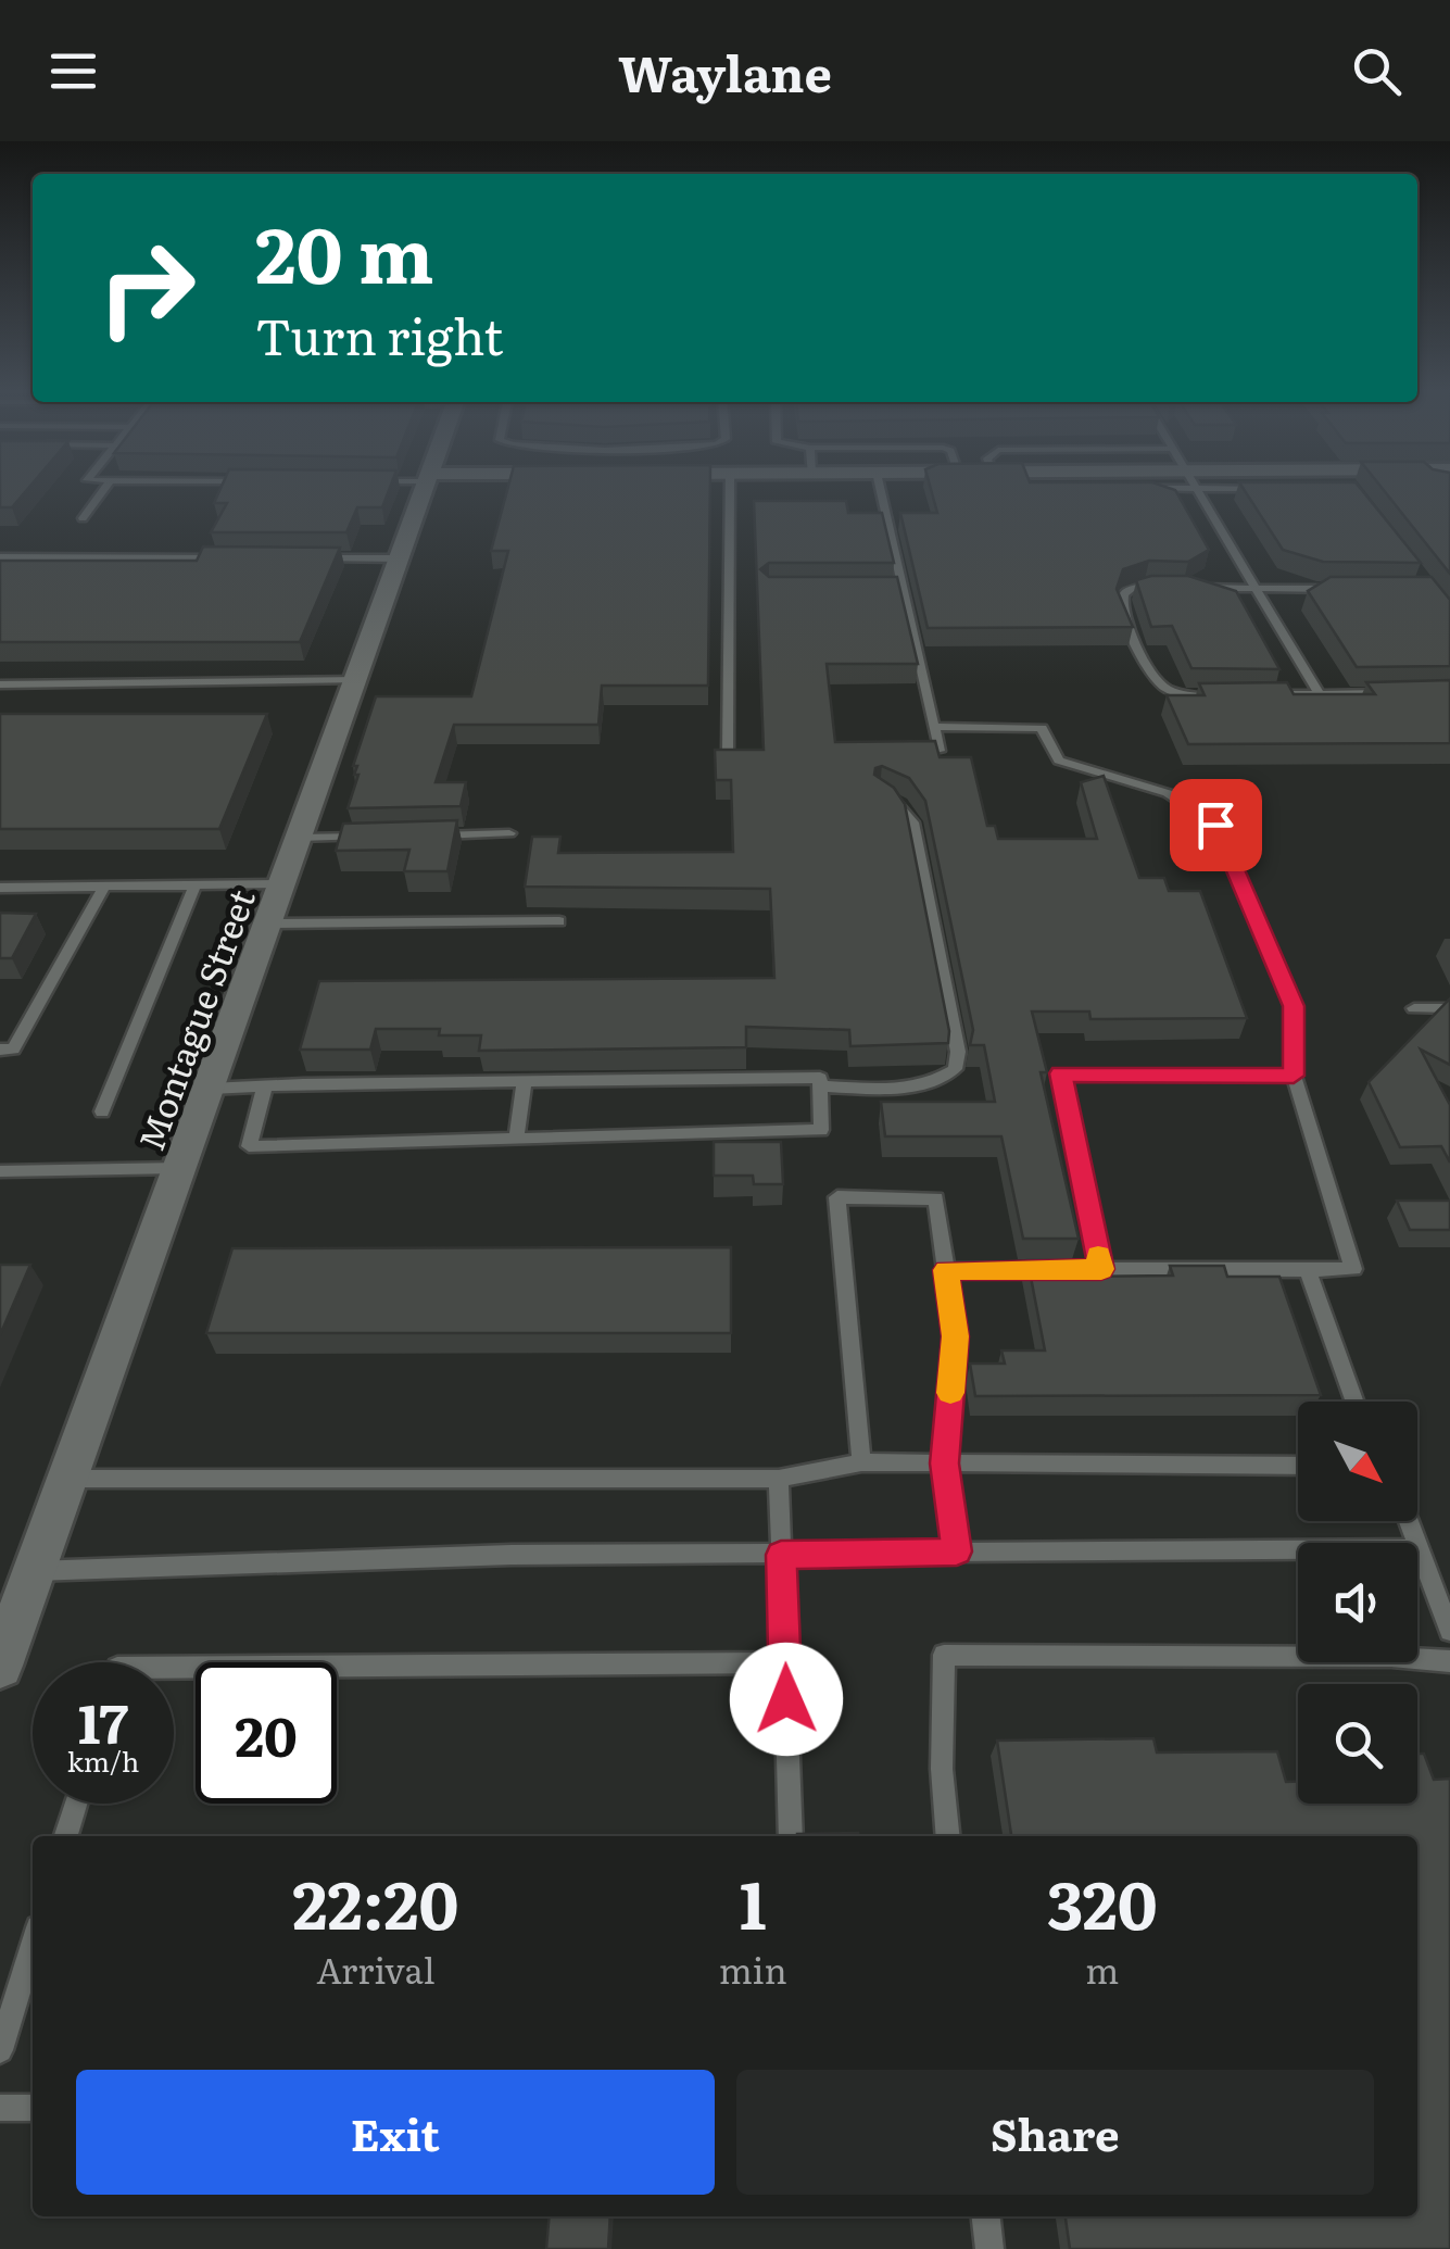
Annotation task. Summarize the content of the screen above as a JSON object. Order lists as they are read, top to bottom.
{
  "streets": {
    "street": ["Montague Street"]
  },
  "north": "bottom right",
  "page": {
    "header": "Waylane",
    "turn": ["20 m", "Turn right"],
    "speed": "17 km/h",
    "limit": "20",
    "eta": [
      "22:20",
      "Arrival",
      "1",
      "min",
      "320",
      "m"
    ],
    "buttons": ["Exit", "Share"]
  }
}
